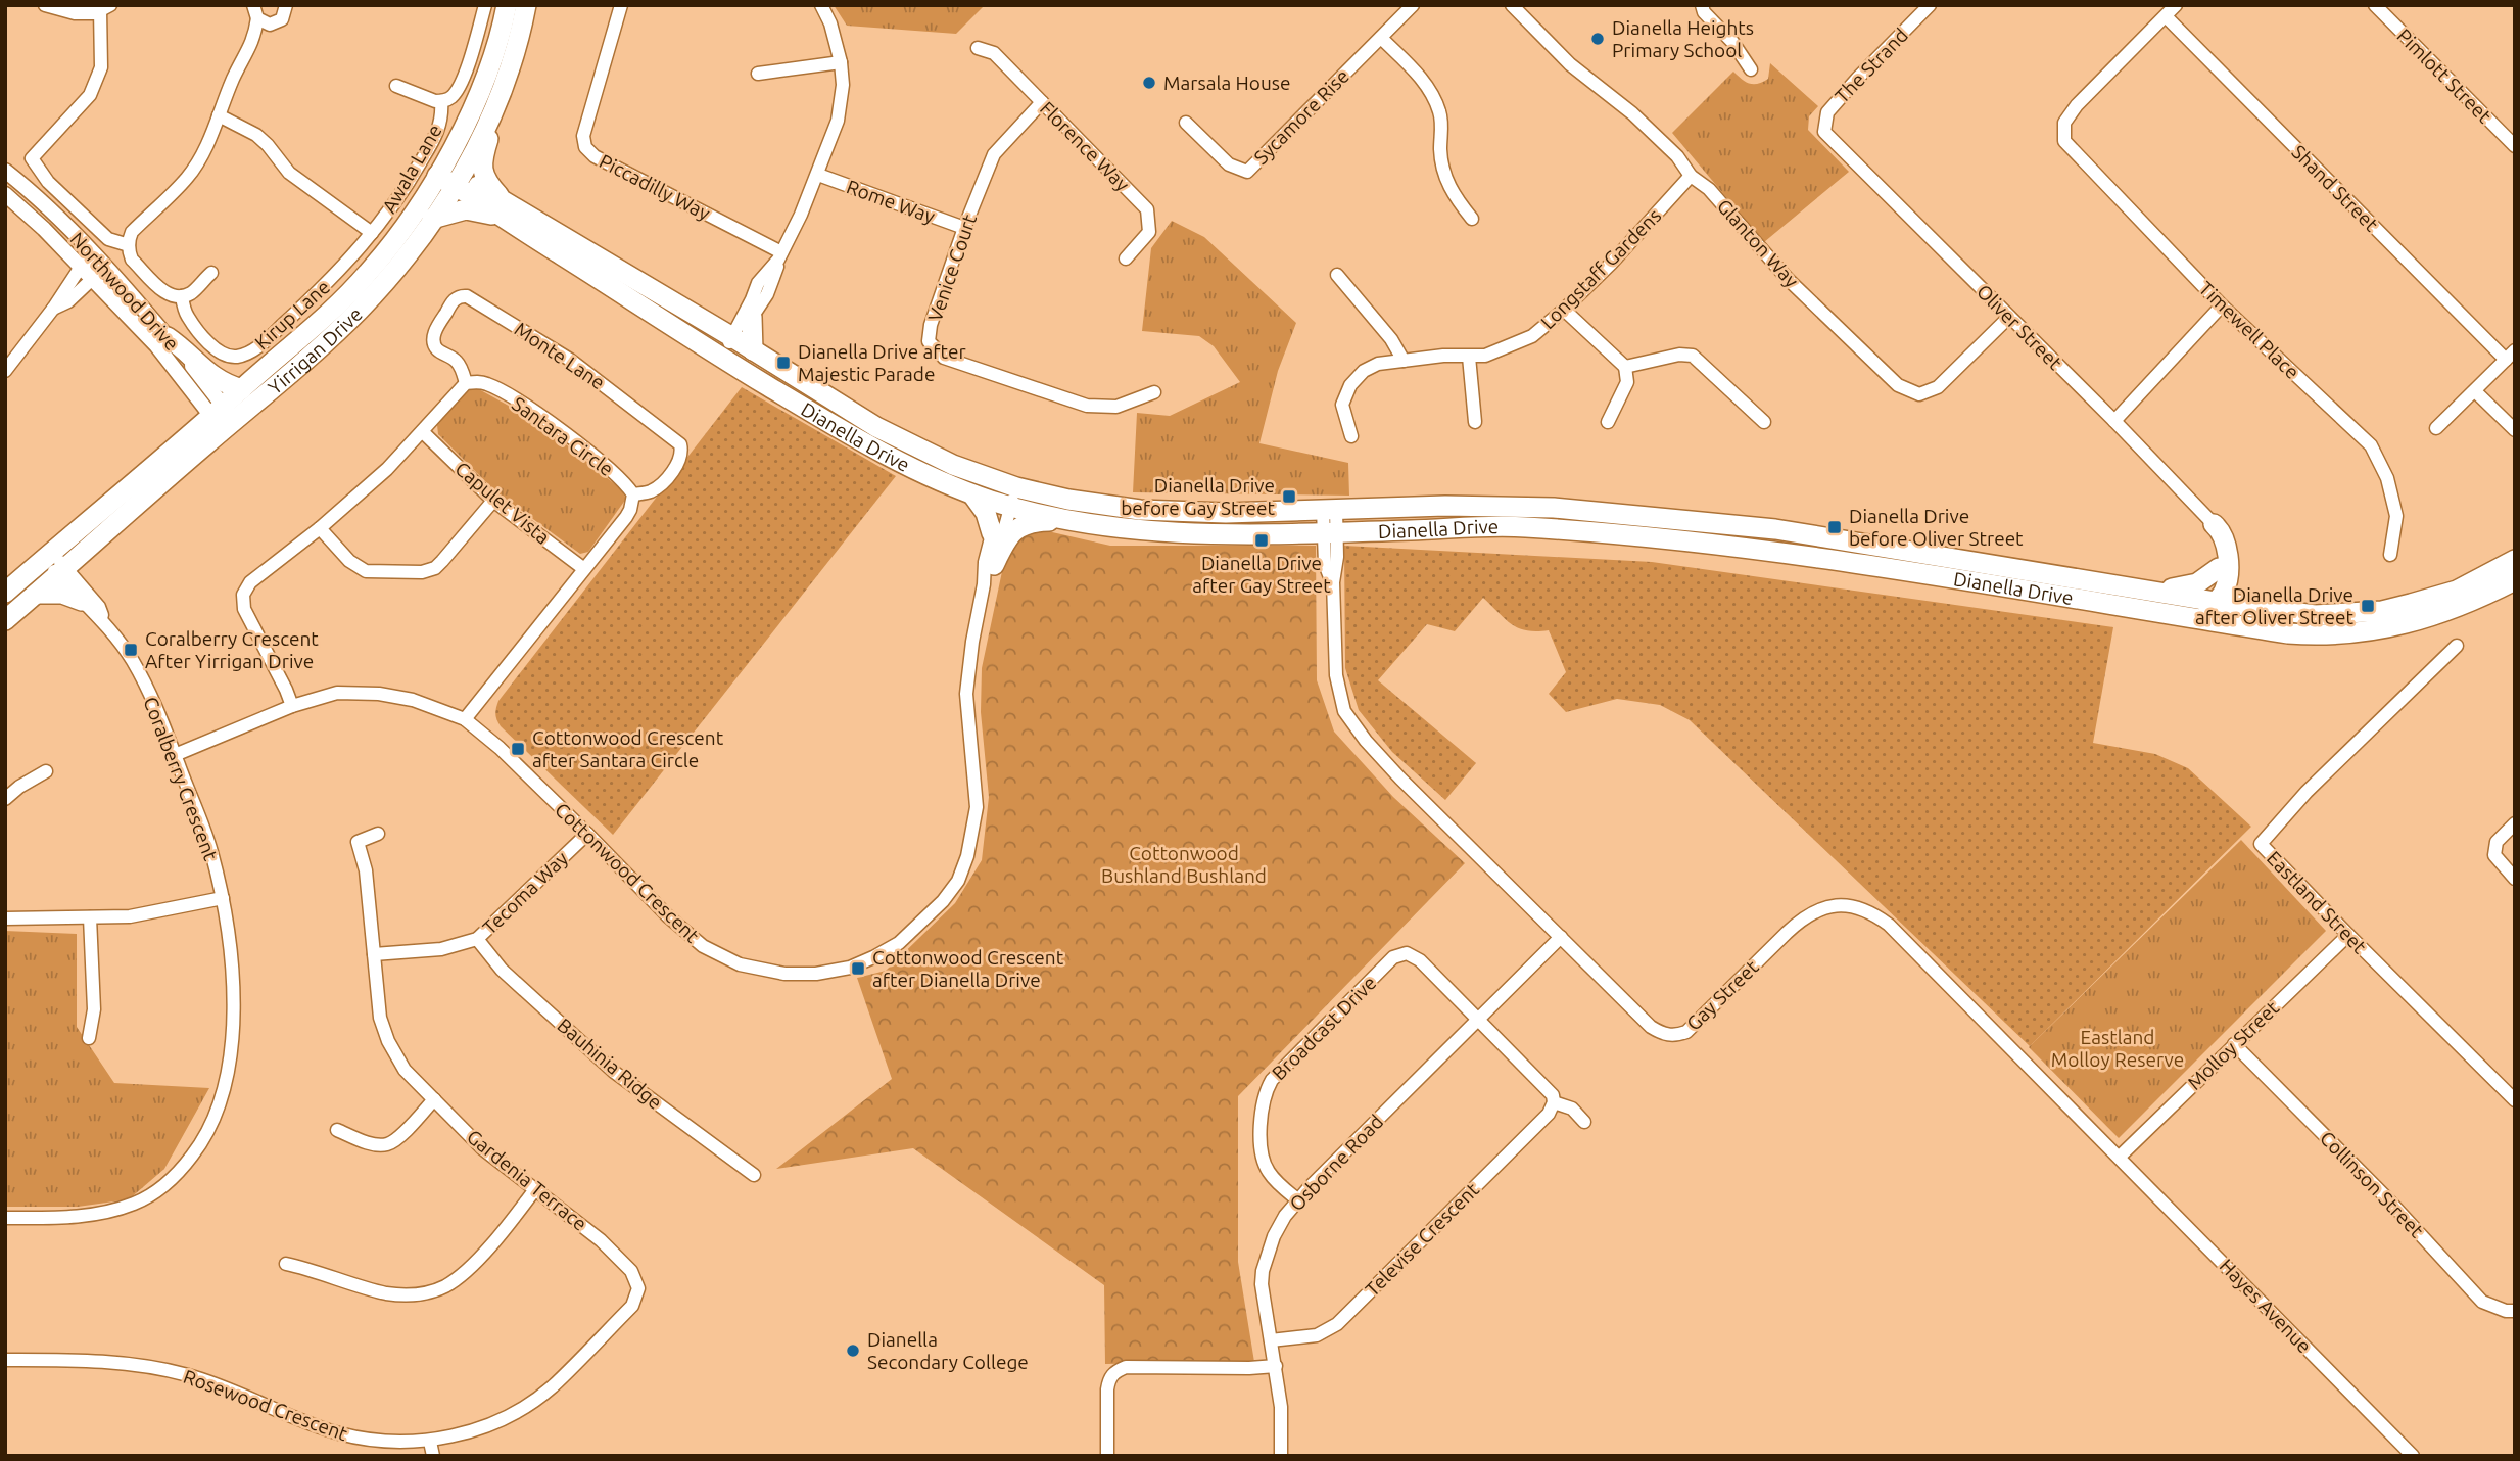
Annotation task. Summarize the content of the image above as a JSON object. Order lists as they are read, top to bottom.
{
  "streets": {
    "main road": ["Yirrigan Drive", "Dianella Drive"],
    "street": [
      "The Strand",
      "Pimlott Street",
      "Sycamore Rise",
      "Florence Way",
      "Awala Lane",
      "Piccadilly Way",
      "Shand Street",
      "Rome Way",
      "Glanton Way",
      "Venice Court",
      "Longstaff Gardens",
      "Northwood Drive",
      "Kirup Lane",
      "Oliver Street",
      "Timewell Place",
      "Monte Lane",
      "Santara Circle",
      "Capulet Vista",
      "Coralberry Crescent",
      "Cottonwood Crescent",
      "Tecoma Way",
      "Eastland Street",
      "Gay Street",
      "Broadcast Drive",
      "Molloy Street",
      "Bauhinia Ridge",
      "Osborne Road",
      "Gardenia Terrace",
      "Collinson Street",
      "Televise Crescent",
      "Hayes Avenue",
      "Rosewood Crescent"
    ]
  },
  "crossings": [
    ["The Strand", "Oliver Street"],
    ["Florence Way", "Venice Court"],
    ["Awala Lane", "Kirup Lane"],
    ["Shand Street", "Timewell Place"],
    ["Rome Way", "Venice Court"],
    ["Glanton Way", "Longstaff Gardens"],
    ["Glanton Way", "Oliver Street"],
    ["Northwood Drive", "Yirrigan Drive"],
    ["Yirrigan Drive", "Dianella Drive"],
    ["Yirrigan Drive", "Coralberry Crescent"],
    ["Monte Lane", "Santara Circle"],
    ["Dianella Drive", "Cottonwood Crescent"],
    ["Dianella Drive", "Gay Street"],
    ["Coralberry Crescent", "Cottonwood Crescent"],
    ["Cottonwood Crescent", "Tecoma Way"],
    ["Tecoma Way", "Bauhinia Ridge"],
    ["Tecoma Way", "Gardenia Terrace"],
    ["Eastland Street", "Molloy Street"],
    ["Gay Street", "Molloy Street"],
    ["Gay Street", "Osborne Road"],
    ["Gay Street", "Hayes Avenue"],
    ["Broadcast Drive", "Osborne Road"],
    ["Molloy Street", "Collinson Street"],
    ["Molloy Street", "Hayes Avenue"],
    ["Osborne Road", "Televise Crescent"],
    ["Gardenia Terrace", "Rosewood Crescent"]
  ],
  "parks": ["Cottonwood Bushland Bushland", "Eastland Molloy Reserve"],
  "places": {
    "other": ["Dianella Heights Primary School", "Marsala House", "Dianella Secondary College"],
    "transit": [
      "Dianella Drive after Majestic Parade",
      "Dianella Drive before Gay Street",
      "Dianella Drive before Oliver Street",
      "Dianella Drive after Gay Street",
      "Dianella Drive after Oliver Street",
      "Coralberry Crescent After Yirrigan Drive",
      "Cottonwood Crescent after Santara Circle",
      "Cottonwood Crescent after Dianella Drive"
    ]
  }
}
